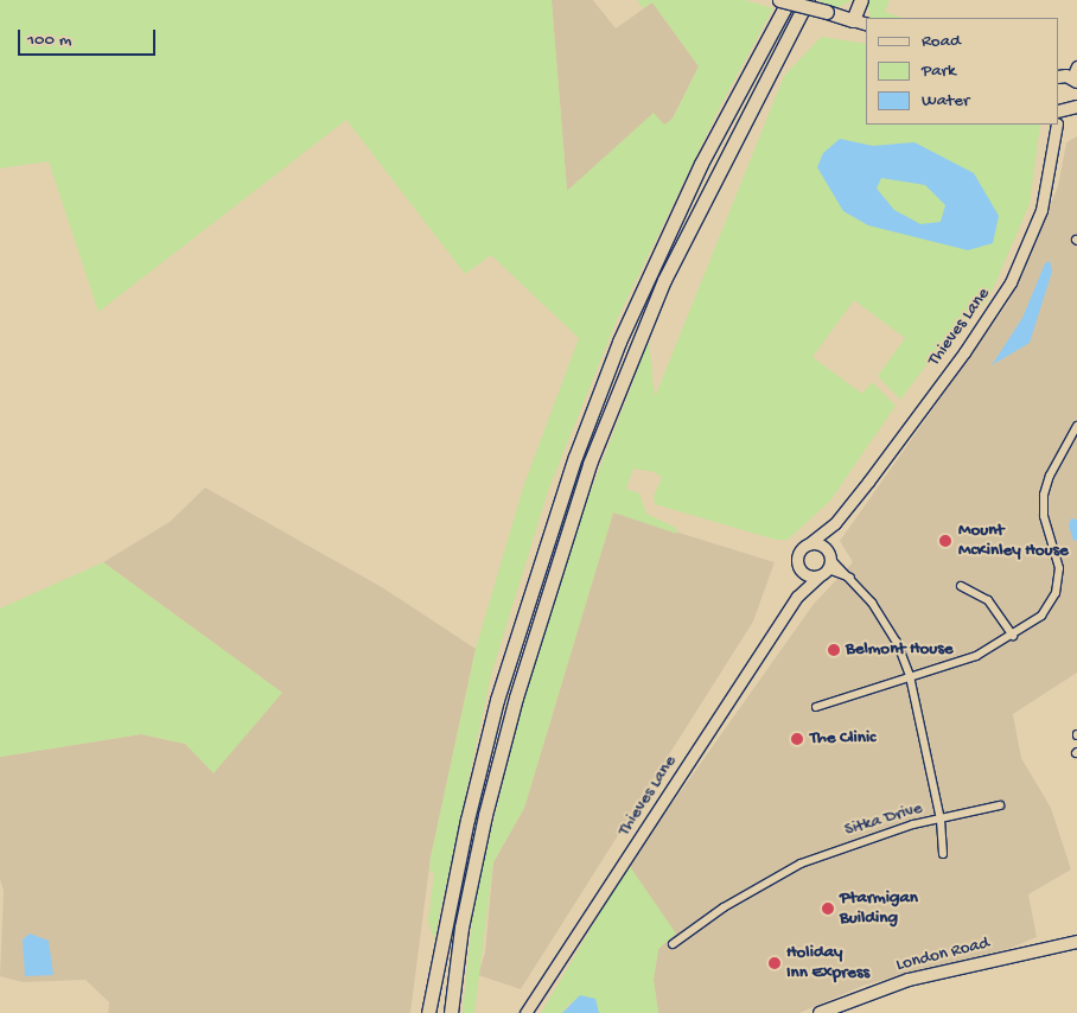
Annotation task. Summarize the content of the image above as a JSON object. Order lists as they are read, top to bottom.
{
  "streets": {
    "main road": ["Thieves Lane", "London Road"],
    "street": ["Sitka Drive"]
  },
  "places": [
    "Mount McKinley House",
    "Belmont House",
    "The Clinic",
    "Ptarmigan Building",
    "Holiday Inn Express"
  ],
  "legend": ["Road", "Park", "Water"],
  "scale_bar": "100 m"
}
